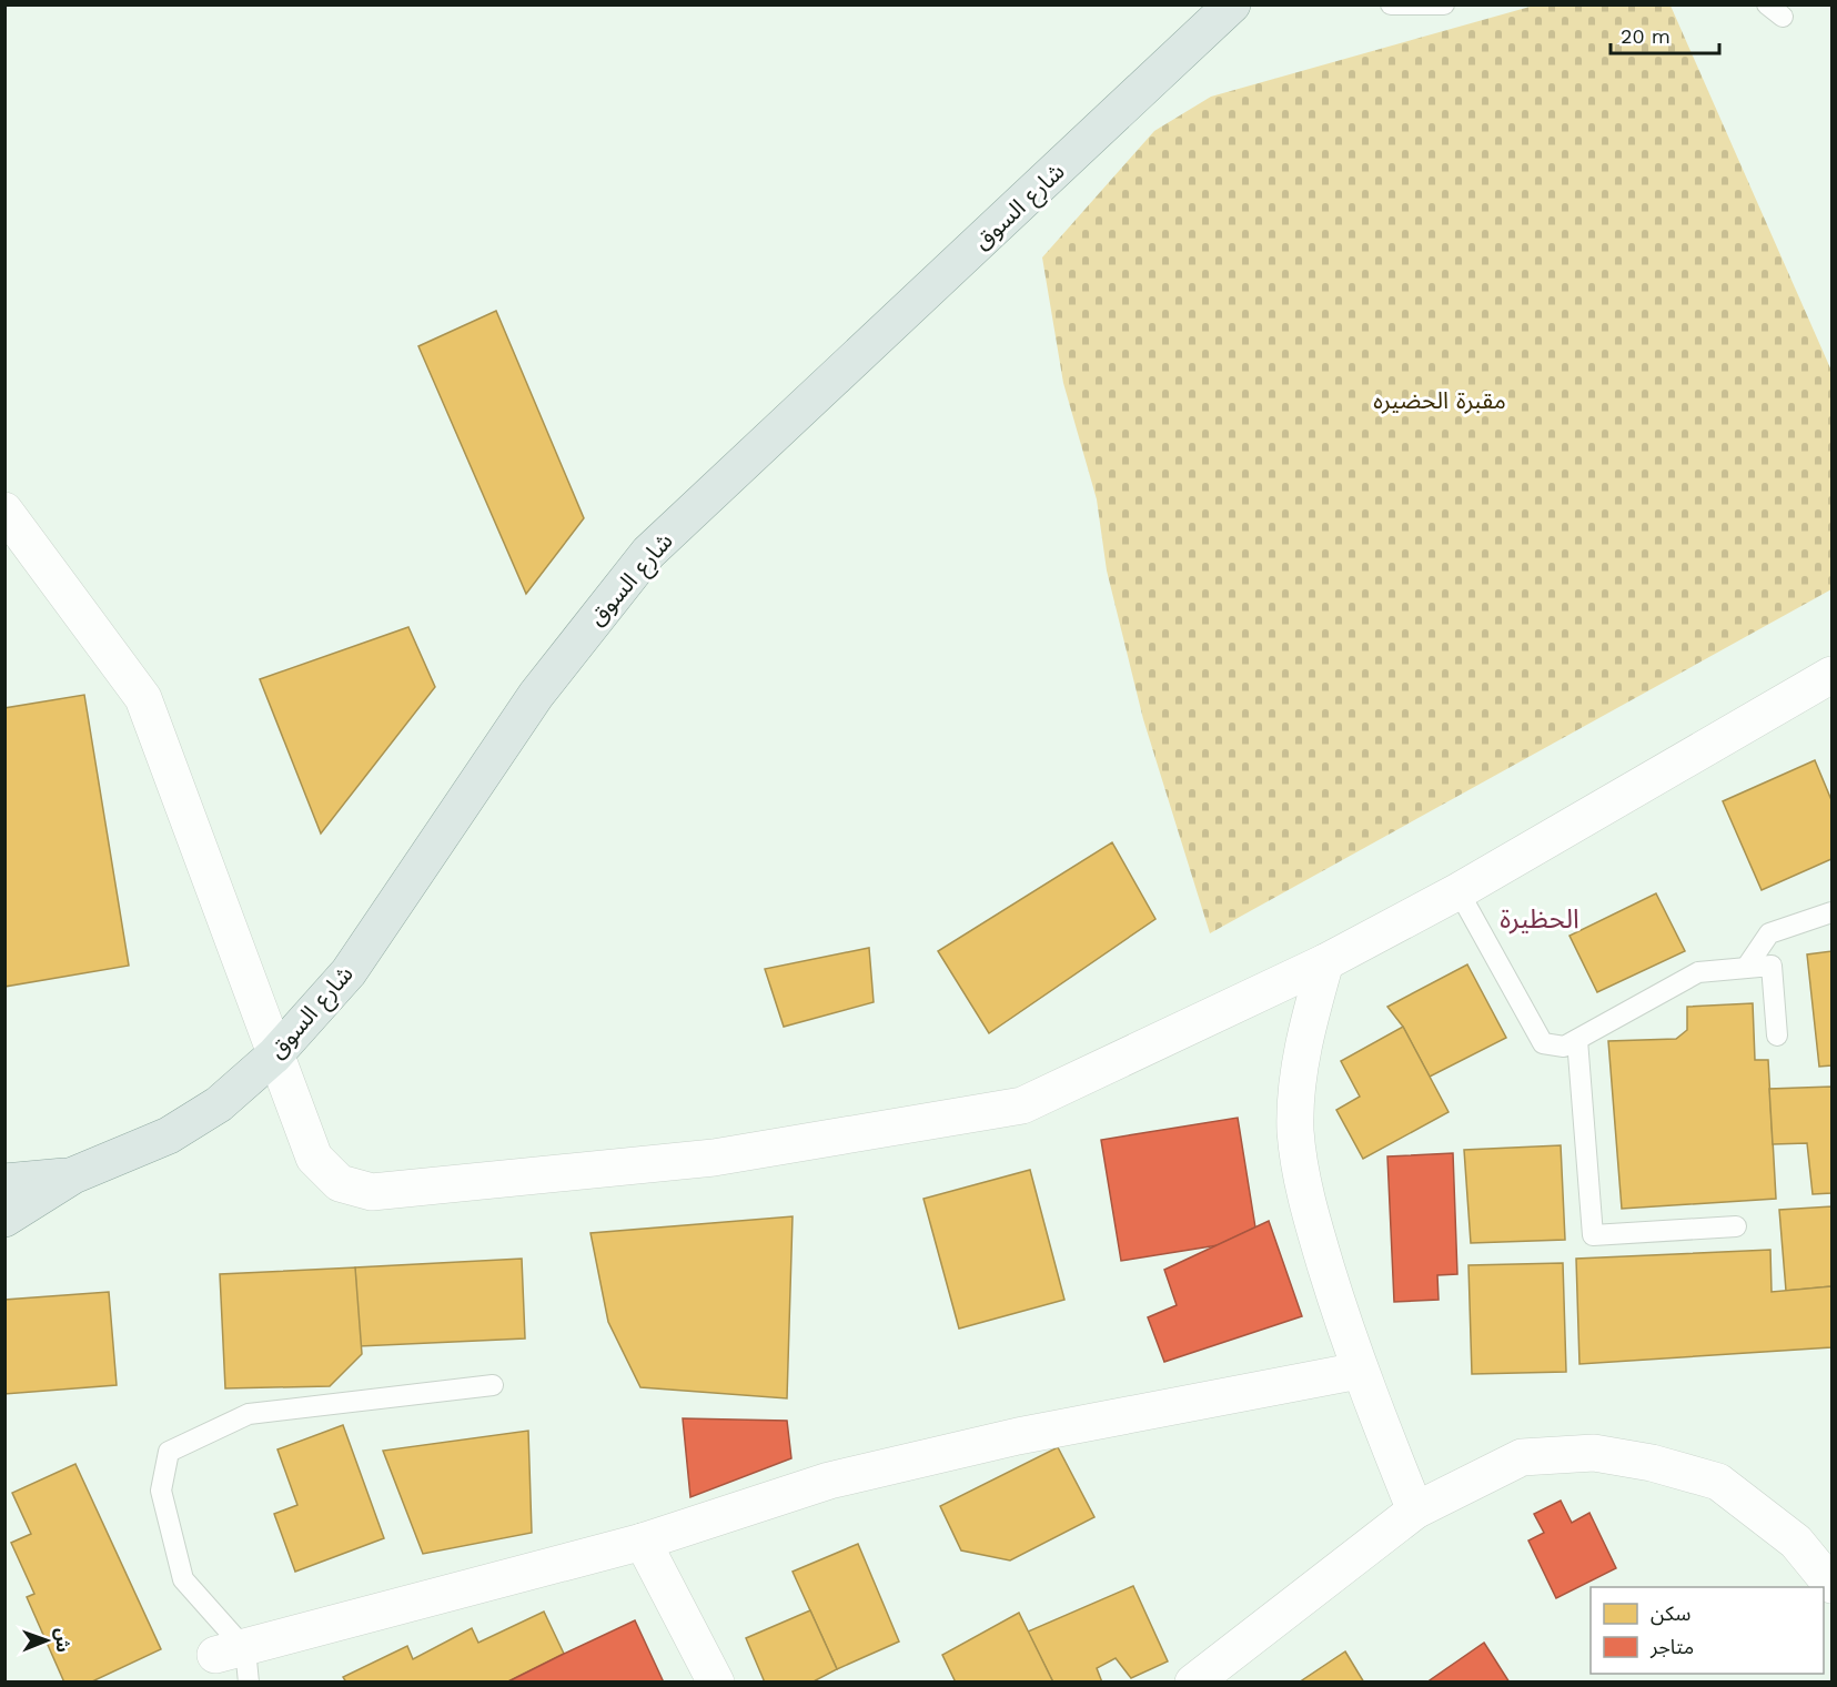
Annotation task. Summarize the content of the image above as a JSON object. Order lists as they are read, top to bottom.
{
  "streets": {
    "main road": ["شارع السوق"]
  },
  "districts": ["الحظيرة"],
  "parks": ["مقبرة الحضيره"],
  "legend": ["سكن", "متاجر"],
  "scale_bar": "20 m",
  "north": "right"
}
